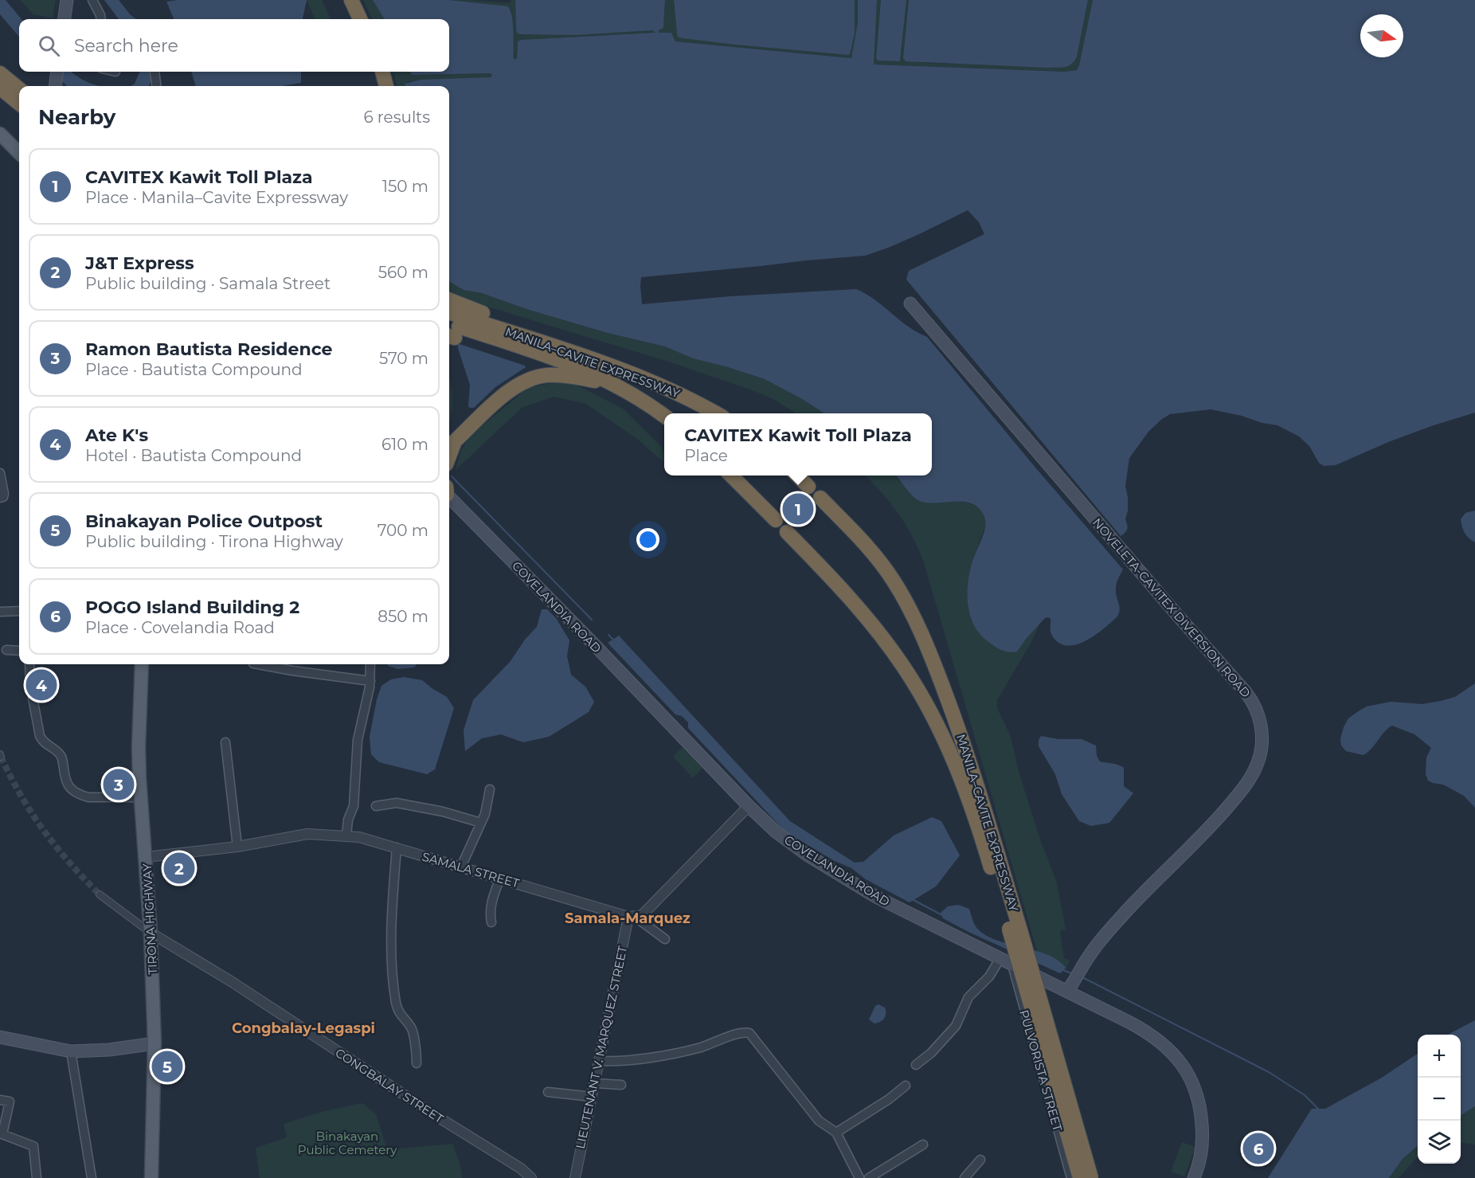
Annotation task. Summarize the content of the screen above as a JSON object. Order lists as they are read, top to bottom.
{
  "streets": {
    "highway": ["MANILA–CAVITE EXPRESSWAY"],
    "main road": ["COVELANDIA ROAD", "NOVELETA-CAVITEX DIVERSION ROAD", "TIRONA HIGHWAY"],
    "street": [
      "SAMALA STREET",
      "LIEUTENANT V. MARQUEZ STREET",
      "PULVORISTA STREET",
      "CONGBALAY STREET"
    ]
  },
  "crossings": [
    ["COVELANDIA ROAD", "NOVELETA-CAVITEX DIVERSION ROAD"],
    ["COVELANDIA ROAD", "PULVORISTA STREET"],
    ["SAMALA STREET", "TIRONA HIGHWAY"],
    ["SAMALA STREET", "LIEUTENANT V. MARQUEZ STREET"],
    ["TIRONA HIGHWAY", "CONGBALAY STREET"]
  ],
  "districts": ["Samala-Marquez", "Congbalay-Legaspi"],
  "parks": ["Binakayan Public Cemetery"],
  "north": "right",
  "page": {
    "search": "Search here",
    "heading": ["Nearby", "6 results"],
    "list": [
      {
        "mark": "1",
        "name": "CAVITEX Kawit Toll Plaza",
        "note": "Place · Manila–Cavite Expressway",
        "value": "150 m"
      },
      {
        "mark": "2",
        "name": "J&T Express",
        "note": "Public building · Samala Street",
        "value": "560 m"
      },
      {
        "mark": "3",
        "name": "Ramon Bautista Residence",
        "note": "Place · Bautista Compound",
        "value": "570 m"
      },
      {
        "mark": "4",
        "name": "Ate K's",
        "note": "Hotel · Bautista Compound",
        "value": "610 m"
      },
      {
        "mark": "5",
        "name": "Binakayan Police Outpost",
        "note": "Public building · Tirona Highway",
        "value": "700 m"
      },
      {
        "mark": "6",
        "name": "POGO Island Building 2",
        "note": "Place · Covelandia Road",
        "value": "850 m"
      }
    ],
    "popup": ["CAVITEX Kawit Toll Plaza", "Place"],
    "pins": [
      "1",
      "4",
      "3",
      "2",
      "5",
      "6"
    ],
    "map_buttons": ["+", "−"]
  }
}
